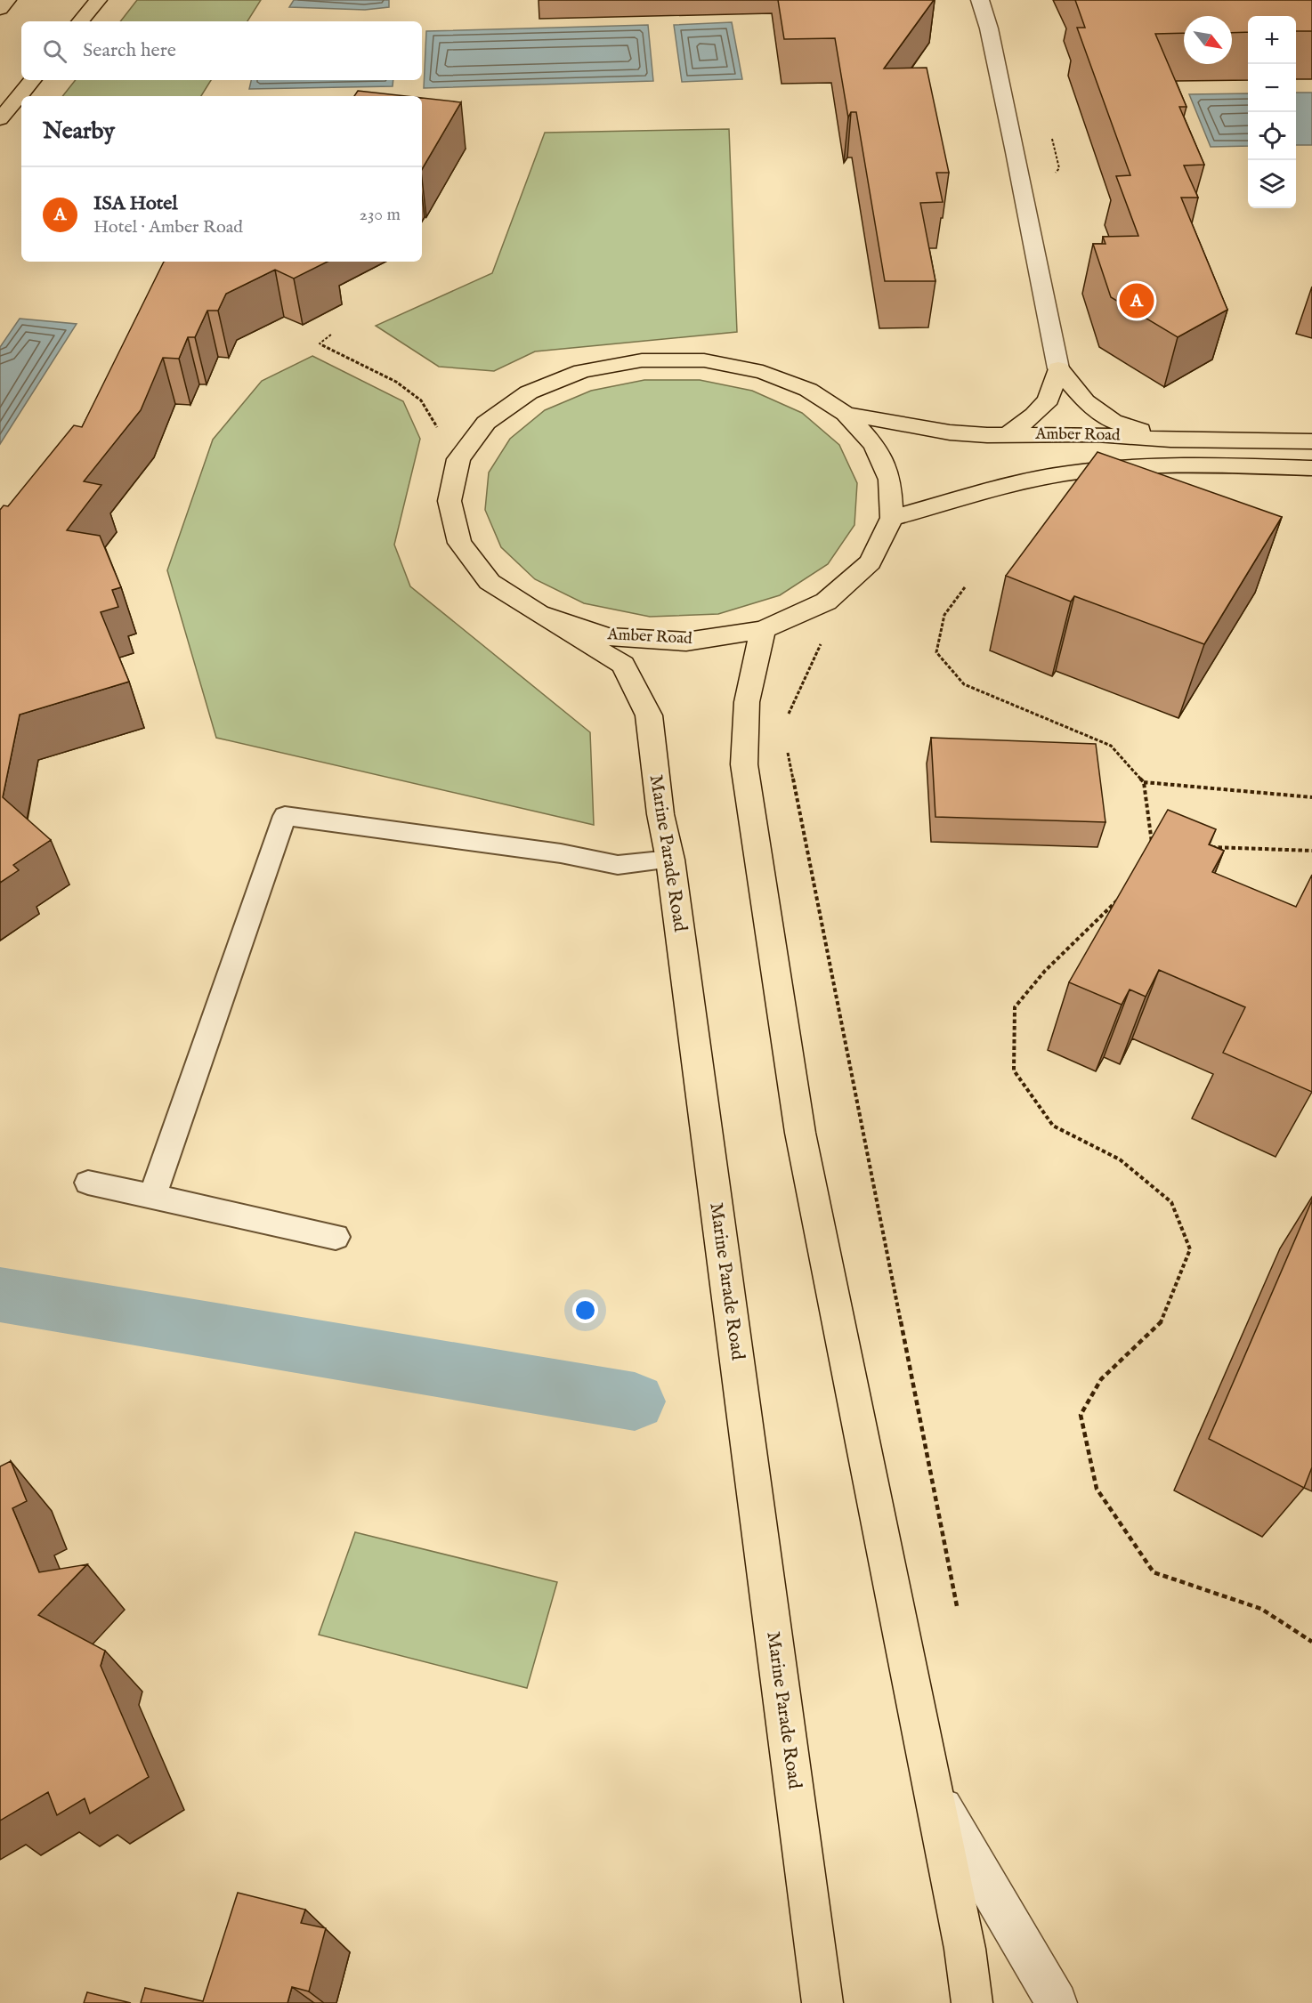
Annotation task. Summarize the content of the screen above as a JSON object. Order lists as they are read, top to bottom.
{
  "streets": {
    "main road": ["Amber Road", "Marine Parade Road"]
  },
  "crossings": [
    ["Amber Road", "Marine Parade Road"]
  ],
  "north": "bottom right",
  "page": {
    "map_buttons": ["+", "−"],
    "search": "Search here",
    "heading": "Nearby",
    "list": [
      {
        "mark": "A",
        "name": "ISA Hotel",
        "note": "Hotel · Amber Road",
        "value": "230 m"
      }
    ],
    "pins": "A"
  }
}
